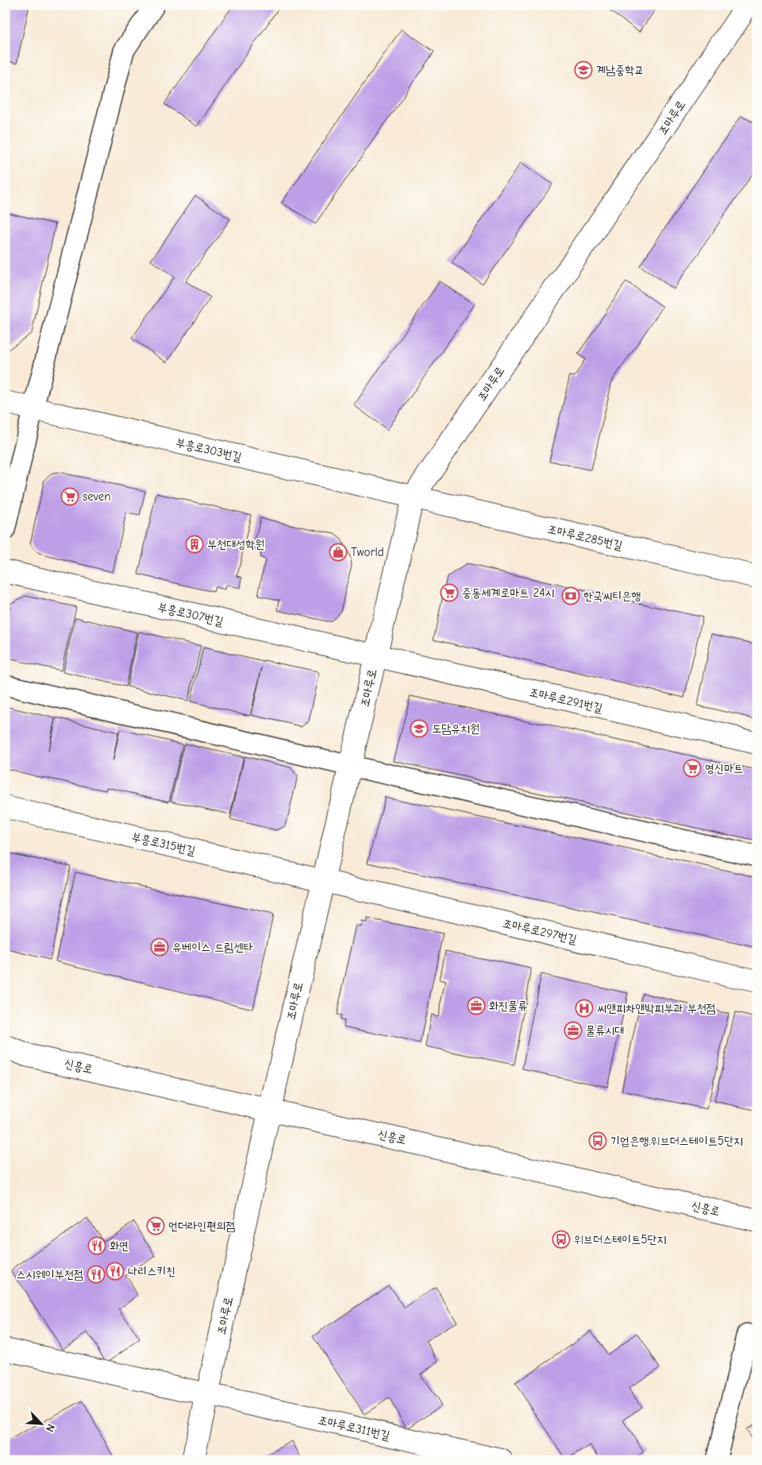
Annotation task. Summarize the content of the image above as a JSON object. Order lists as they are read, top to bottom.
{
  "streets": {
    "street": [
      "조마루로",
      "부흥로303번길",
      "조마루로285번길",
      "부흥로307번길",
      "조마루로291번길",
      "부흥로315번길",
      "조마루로297번길",
      "신흥로",
      "조마루로311번길"
    ]
  },
  "crossings": [
    ["조마루로", "부흥로303번길"],
    ["조마루로", "조마루로285번길"],
    ["조마루로", "부흥로307번길"],
    ["조마루로", "조마루로291번길"],
    ["조마루로", "부흥로315번길"],
    ["조마루로", "조마루로297번길"],
    ["조마루로", "신흥로"],
    ["조마루로", "조마루로311번길"],
    ["부흥로303번길", "조마루로285번길"],
    ["부흥로307번길", "조마루로291번길"],
    ["부흥로315번길", "조마루로297번길"]
  ],
  "places": {
    "school or university": ["계남중학교", "도담유치원"],
    "supermarket": [
      "seven",
      "중동세계로마트 24시",
      "영신마트",
      "언더라인편의점"
    ],
    "building": ["부천대성학원"],
    "shop": ["Tworld"],
    "bank": ["한국씨티은행"],
    "office": ["유베이스 드림센타", "화진물류", "물류시대"],
    "hospital": ["씨앤피차앤박피부과 부천점"],
    "bus stop": ["기업은행.위브더스테이트5단지", "위브더스테이트5단지"],
    "restaurant": ["화연", "나리스키친", "스시웨이부천점"]
  },
  "north": "bottom right"
}
